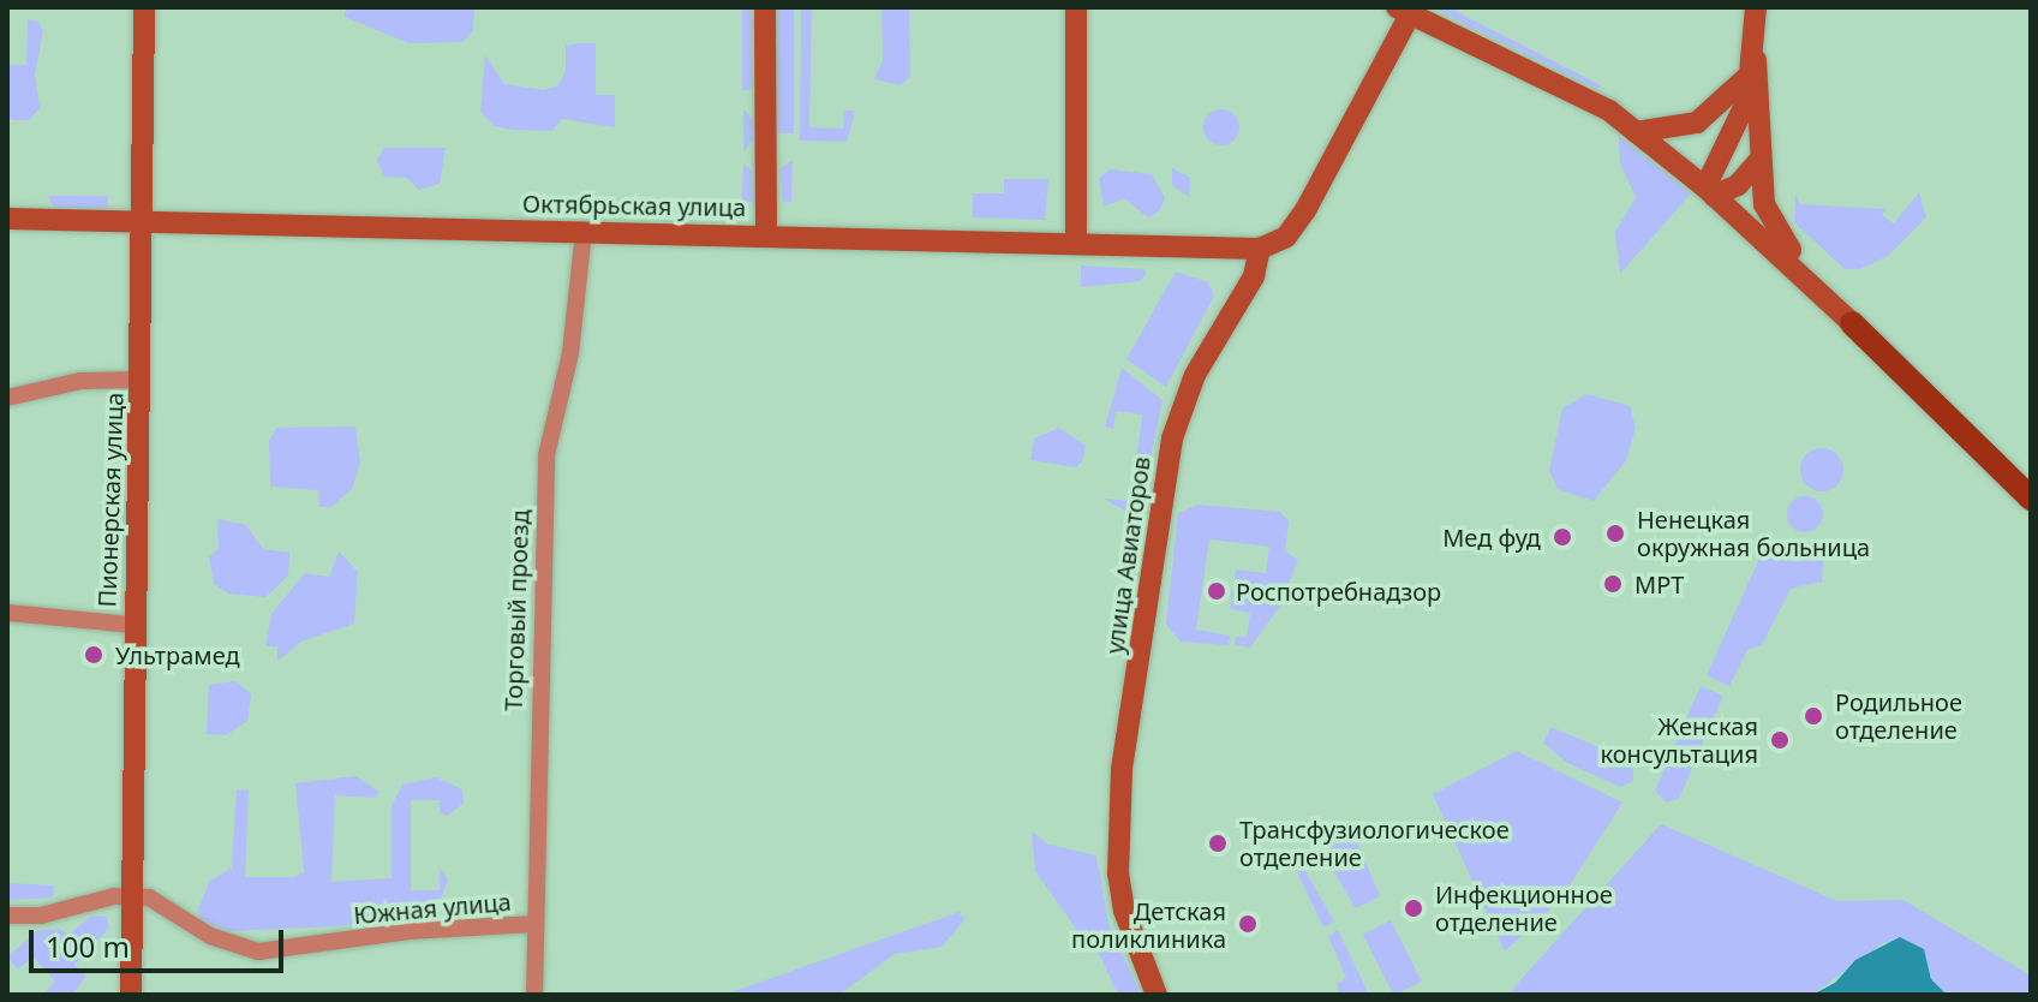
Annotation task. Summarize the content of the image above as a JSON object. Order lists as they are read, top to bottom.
{
  "streets": {
    "main road": ["Октябрьская улица", "Пионерская улица", "улица Авиаторов"],
    "street": ["Торговый проезд", "Южная улица"]
  },
  "crossings": [
    ["Октябрьская улица", "Пионерская улица"],
    ["Октябрьская улица", "улица Авиаторов"],
    ["Октябрьская улица", "Торговый проезд"],
    ["Пионерская улица", "Южная улица"],
    ["Торговый проезд", "Южная улица"]
  ],
  "places": [
    "Ненецкая окружная больница",
    "Мед фуд",
    "МРТ",
    "Роспотребнадзор",
    "Ультрамед",
    "Родильное отделение",
    "Женская консультация",
    "Трансфузиологическое отделение",
    "Инфекционное отделение",
    "Детская поликлиника"
  ],
  "scale_bar": "100 m"
}
